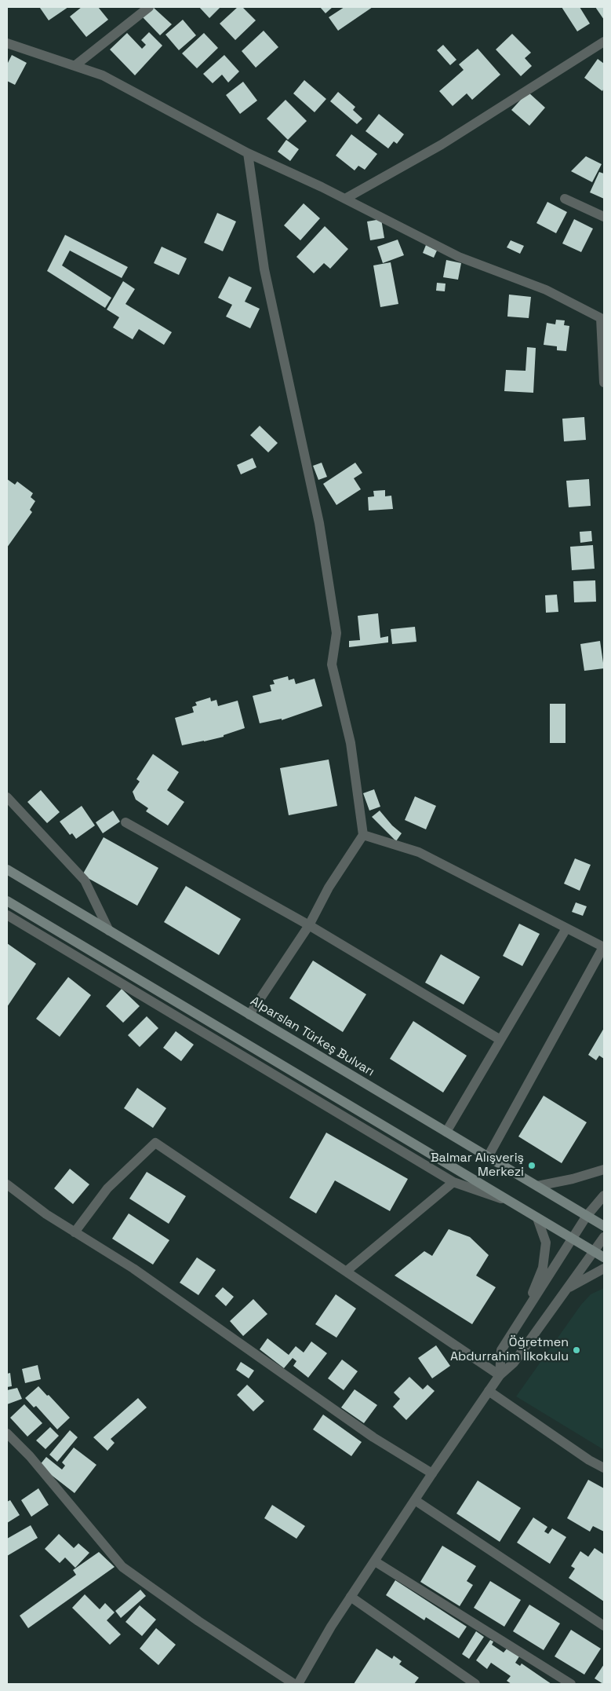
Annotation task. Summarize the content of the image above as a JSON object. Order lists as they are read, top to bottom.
{
  "streets": {
    "main road": ["Alparslan Türkeş Bulvarı"]
  },
  "places": ["Balmar Alışveriş Merkezi", "Öğretmen Abdurrahim İlkokulu"]
}
